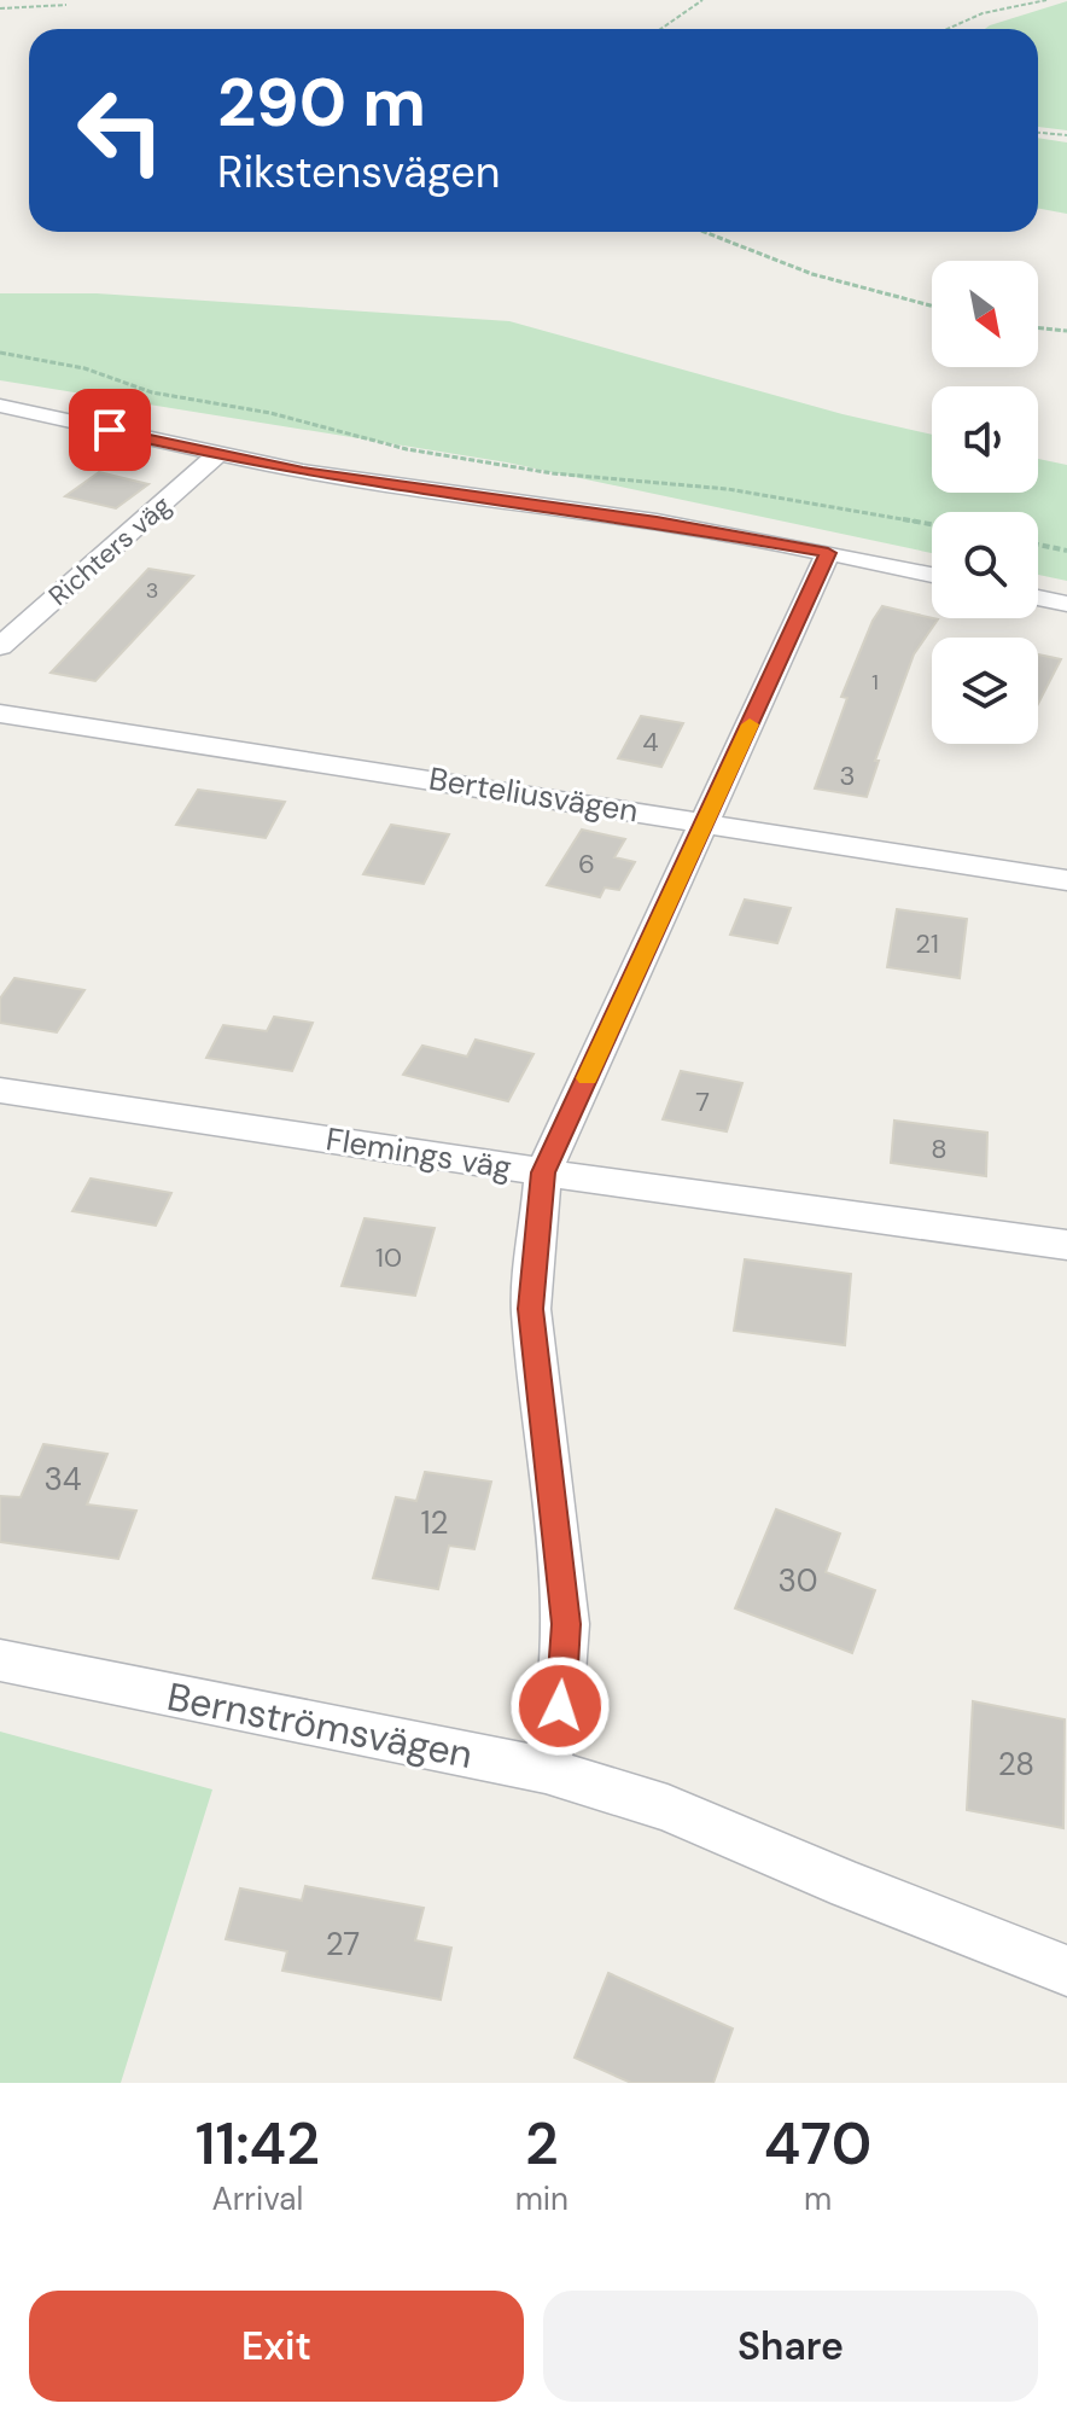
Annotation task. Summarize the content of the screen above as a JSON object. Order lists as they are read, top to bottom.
{
  "streets": {
    "street": [
      "Richters väg",
      "Berteliusvägen",
      "Flemings väg",
      "Bernströmsvägen"
    ]
  },
  "house_numbers": [
    "3",
    "1",
    "4",
    "3",
    "6",
    "21",
    "7",
    "8",
    "10",
    "34",
    "12",
    "30",
    "28",
    "27"
  ],
  "north": "bottom right",
  "page": {
    "turn": ["290 m", "Rikstensvägen"],
    "eta": [
      "11:42",
      "Arrival",
      "2",
      "min",
      "470",
      "m"
    ],
    "buttons": ["Exit", "Share"]
  }
}
